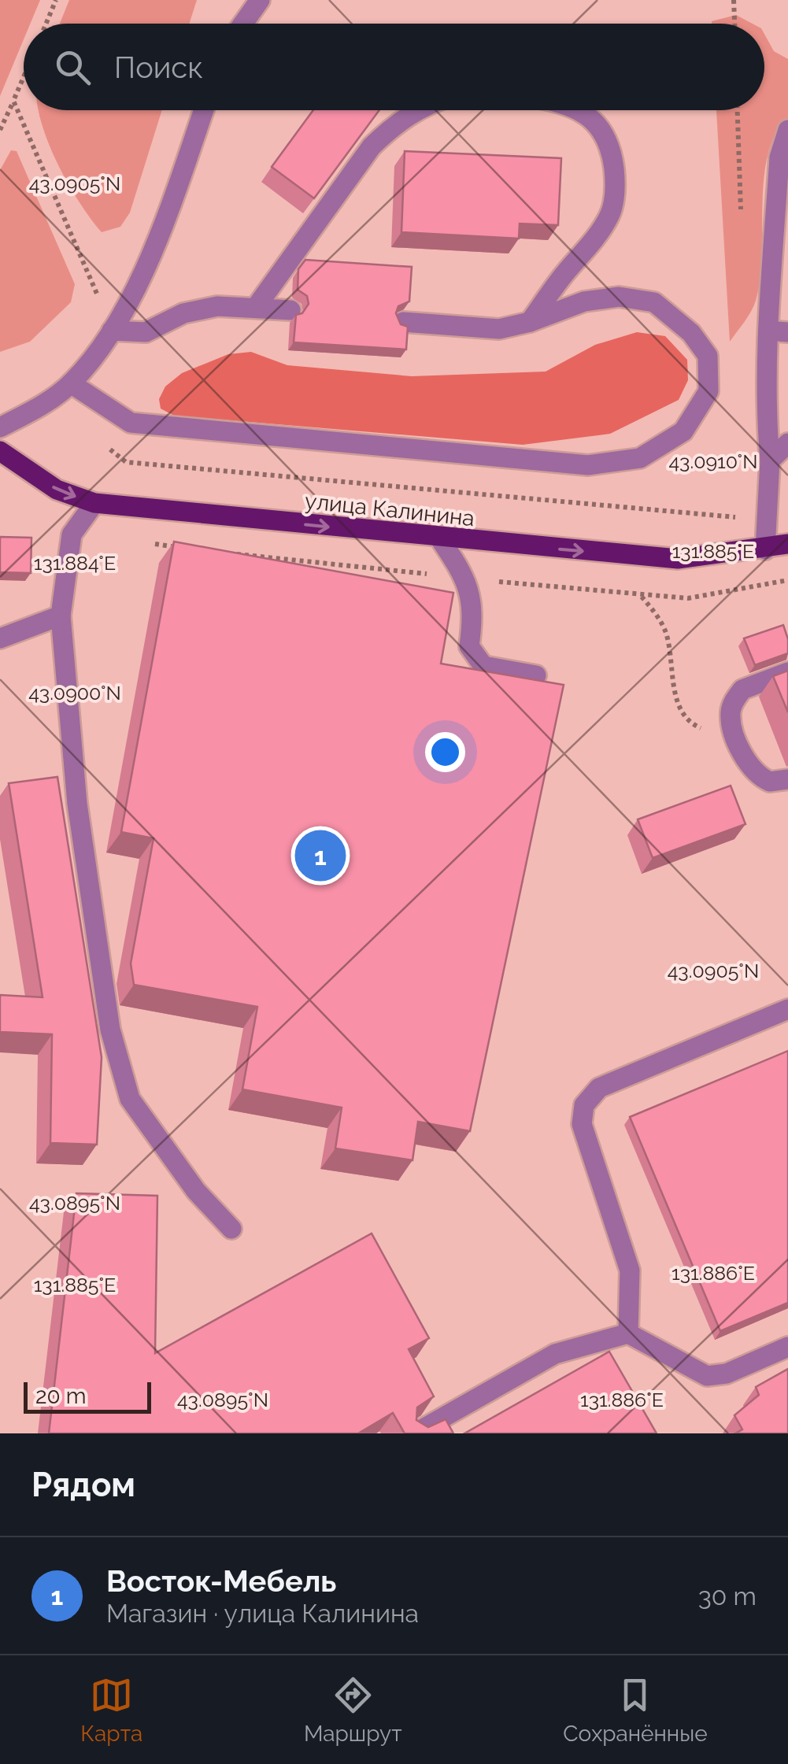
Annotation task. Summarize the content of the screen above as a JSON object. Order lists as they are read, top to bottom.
{
  "streets": {
    "main road": ["улица Калинина"]
  },
  "one_way": ["улица Калинина"],
  "scale_bar": "20 m",
  "page": {
    "search": "Поиск",
    "pins": "1",
    "scale": "20 m",
    "heading": "Рядом",
    "list": [
      {
        "mark": "1",
        "name": "Восток-Мебель",
        "note": "Магазин · улица Калинина",
        "value": "30 m"
      }
    ],
    "nav": ["Карта", "Маршрут", "Сохранённые"]
  },
  "coordinates": [
    "43.0905°N",
    "43.0910°N",
    "131.885°E",
    "131.884°E",
    "43.0900°N",
    "43.0895°N",
    "131.886°E"
  ]
}
